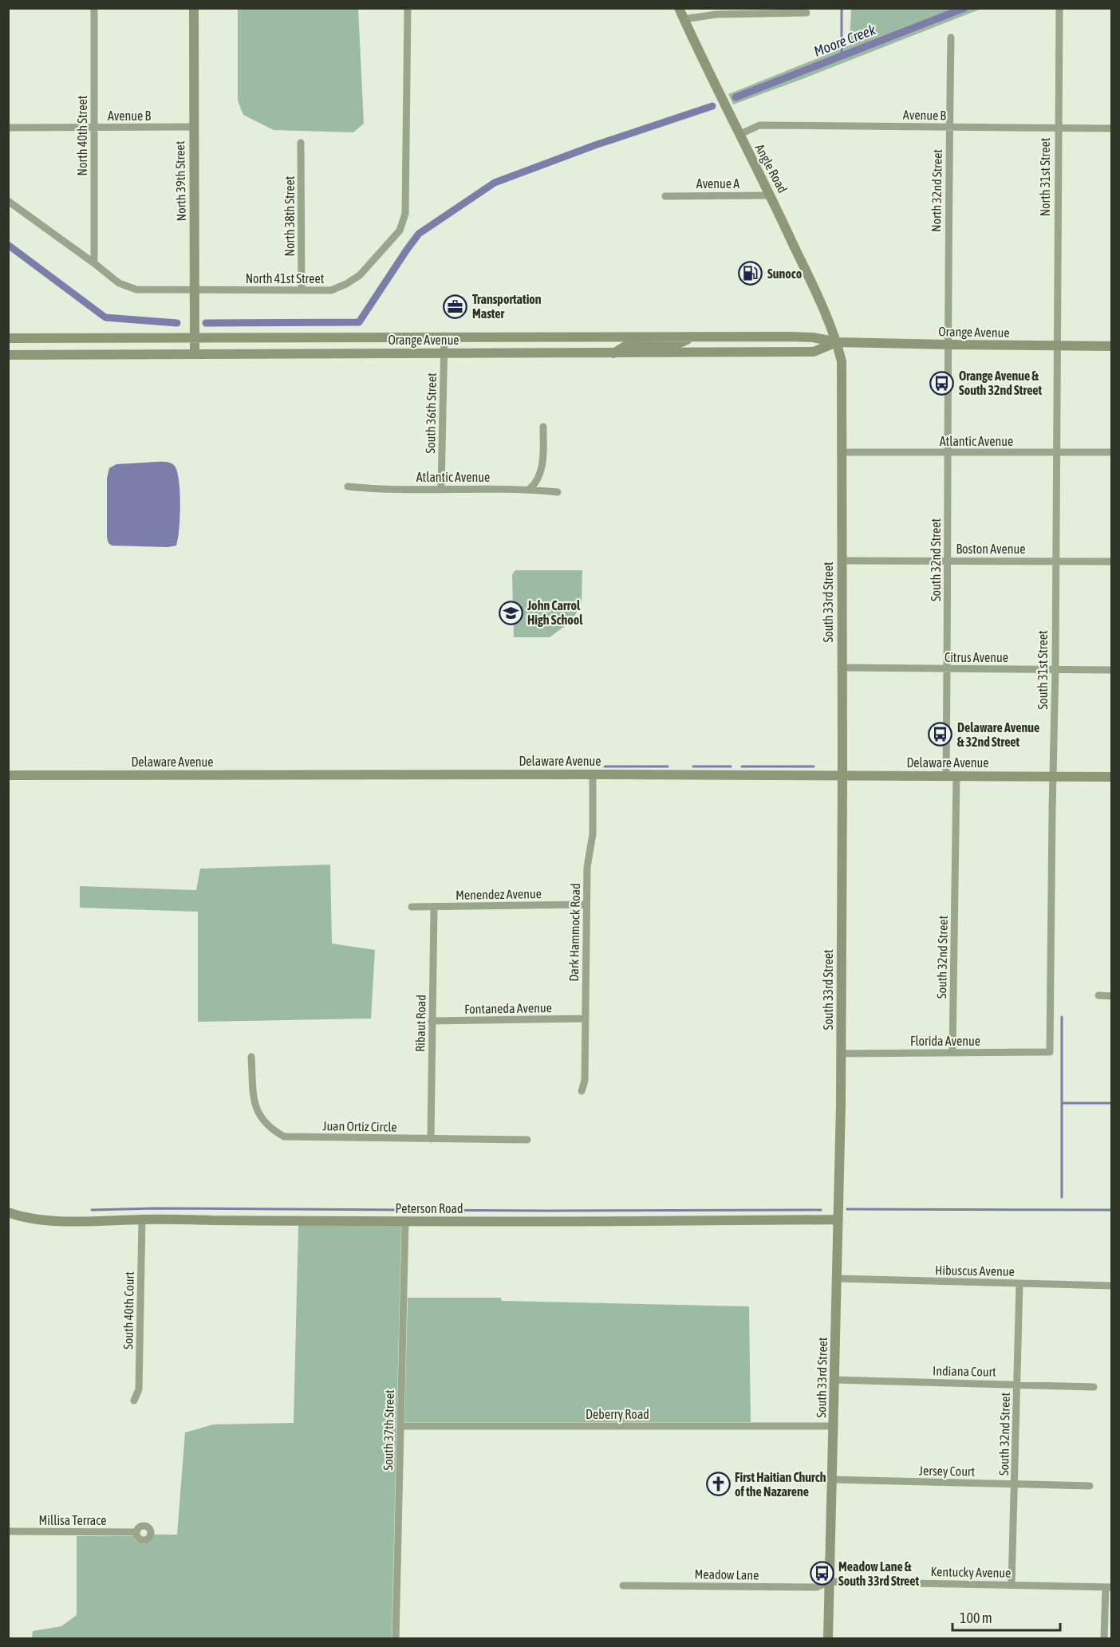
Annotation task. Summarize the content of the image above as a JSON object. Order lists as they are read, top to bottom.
{
  "streets": {
    "street": [
      "Avenue B",
      "North 40th Street",
      "Angle Road",
      "North 31st Street",
      "North 39th Street",
      "Avenue A",
      "North 32nd Street",
      "North 38th Street",
      "North 41st Street",
      "Orange Avenue",
      "South 36th Street",
      "Atlantic Avenue",
      "Boston Avenue",
      "South 32nd Street",
      "South 33rd Street",
      "Citrus Avenue",
      "South 31st Street",
      "Delaware Avenue",
      "Menendez Avenue",
      "Dark Hammock Road",
      "Fontaneda Avenue",
      "Ribaut Road",
      "Florida Avenue",
      "Juan Ortiz Circle",
      "Peterson Road",
      "Hibuscus Avenue",
      "South 40th Court",
      "Indiana Court",
      "Deberry Road",
      "South 37th Street",
      "Jersey Court",
      "Millisa Terrace",
      "Kentucky Avenue",
      "Meadow Lane"
    ]
  },
  "crossings": [
    ["Avenue B", "North 40th Street"],
    ["Avenue B", "Angle Road"],
    ["Avenue B", "North 31st Street"],
    ["Avenue B", "North 39th Street"],
    ["Avenue B", "North 32nd Street"],
    ["North 40th Street", "North 41st Street"],
    ["Angle Road", "Avenue A"],
    ["Angle Road", "Orange Avenue"],
    ["Angle Road", "South 33rd Street"],
    ["North 31st Street", "Orange Avenue"],
    ["North 31st Street", "South 31st Street"],
    ["North 39th Street", "North 41st Street"],
    ["North 39th Street", "Orange Avenue"],
    ["North 32nd Street", "Orange Avenue"],
    ["North 32nd Street", "South 32nd Street"],
    ["North 38th Street", "North 41st Street"],
    ["Orange Avenue", "South 36th Street"],
    ["Orange Avenue", "South 32nd Street"],
    ["Orange Avenue", "South 33rd Street"],
    ["Orange Avenue", "South 31st Street"],
    ["South 36th Street", "Atlantic Avenue"],
    ["Atlantic Avenue", "South 32nd Street"],
    ["Atlantic Avenue", "South 33rd Street"],
    ["Atlantic Avenue", "South 31st Street"],
    ["Boston Avenue", "South 32nd Street"],
    ["Boston Avenue", "South 33rd Street"],
    ["Boston Avenue", "South 31st Street"],
    ["South 32nd Street", "Citrus Avenue"],
    ["South 32nd Street", "Delaware Avenue"],
    ["South 32nd Street", "Florida Avenue"],
    ["South 32nd Street", "Hibuscus Avenue"],
    ["South 32nd Street", "Indiana Court"],
    ["South 32nd Street", "Jersey Court"],
    ["South 32nd Street", "Kentucky Avenue"],
    ["South 33rd Street", "Citrus Avenue"],
    ["South 33rd Street", "Delaware Avenue"],
    ["South 33rd Street", "Florida Avenue"],
    ["South 33rd Street", "Peterson Road"],
    ["South 33rd Street", "Hibuscus Avenue"],
    ["South 33rd Street", "Indiana Court"],
    ["South 33rd Street", "Deberry Road"],
    ["South 33rd Street", "Jersey Court"],
    ["South 33rd Street", "Kentucky Avenue"],
    ["South 33rd Street", "Meadow Lane"],
    ["Citrus Avenue", "South 31st Street"],
    ["South 31st Street", "Delaware Avenue"],
    ["South 31st Street", "Florida Avenue"],
    ["Delaware Avenue", "Dark Hammock Road"],
    ["Menendez Avenue", "Dark Hammock Road"],
    ["Menendez Avenue", "Ribaut Road"],
    ["Dark Hammock Road", "Fontaneda Avenue"],
    ["Fontaneda Avenue", "Ribaut Road"],
    ["Ribaut Road", "Juan Ortiz Circle"],
    ["Peterson Road", "South 40th Court"],
    ["Peterson Road", "South 37th Street"],
    ["Deberry Road", "South 37th Street"],
    ["Kentucky Avenue", "Meadow Lane"]
  ],
  "water": ["Moore Creek"],
  "places": {
    "fuel station": ["Sunoco"],
    "office": ["Transportation Master"],
    "bus stop": ["Orange Avenue & South 32nd Street", "Delaware Avenue & 32nd Street", "Meadow Lane & South 33rd Street"],
    "school or university": ["John Carrol High School"],
    "church": ["First Haitian Church of the Nazarene"]
  },
  "scale_bar": "100 m"
}
